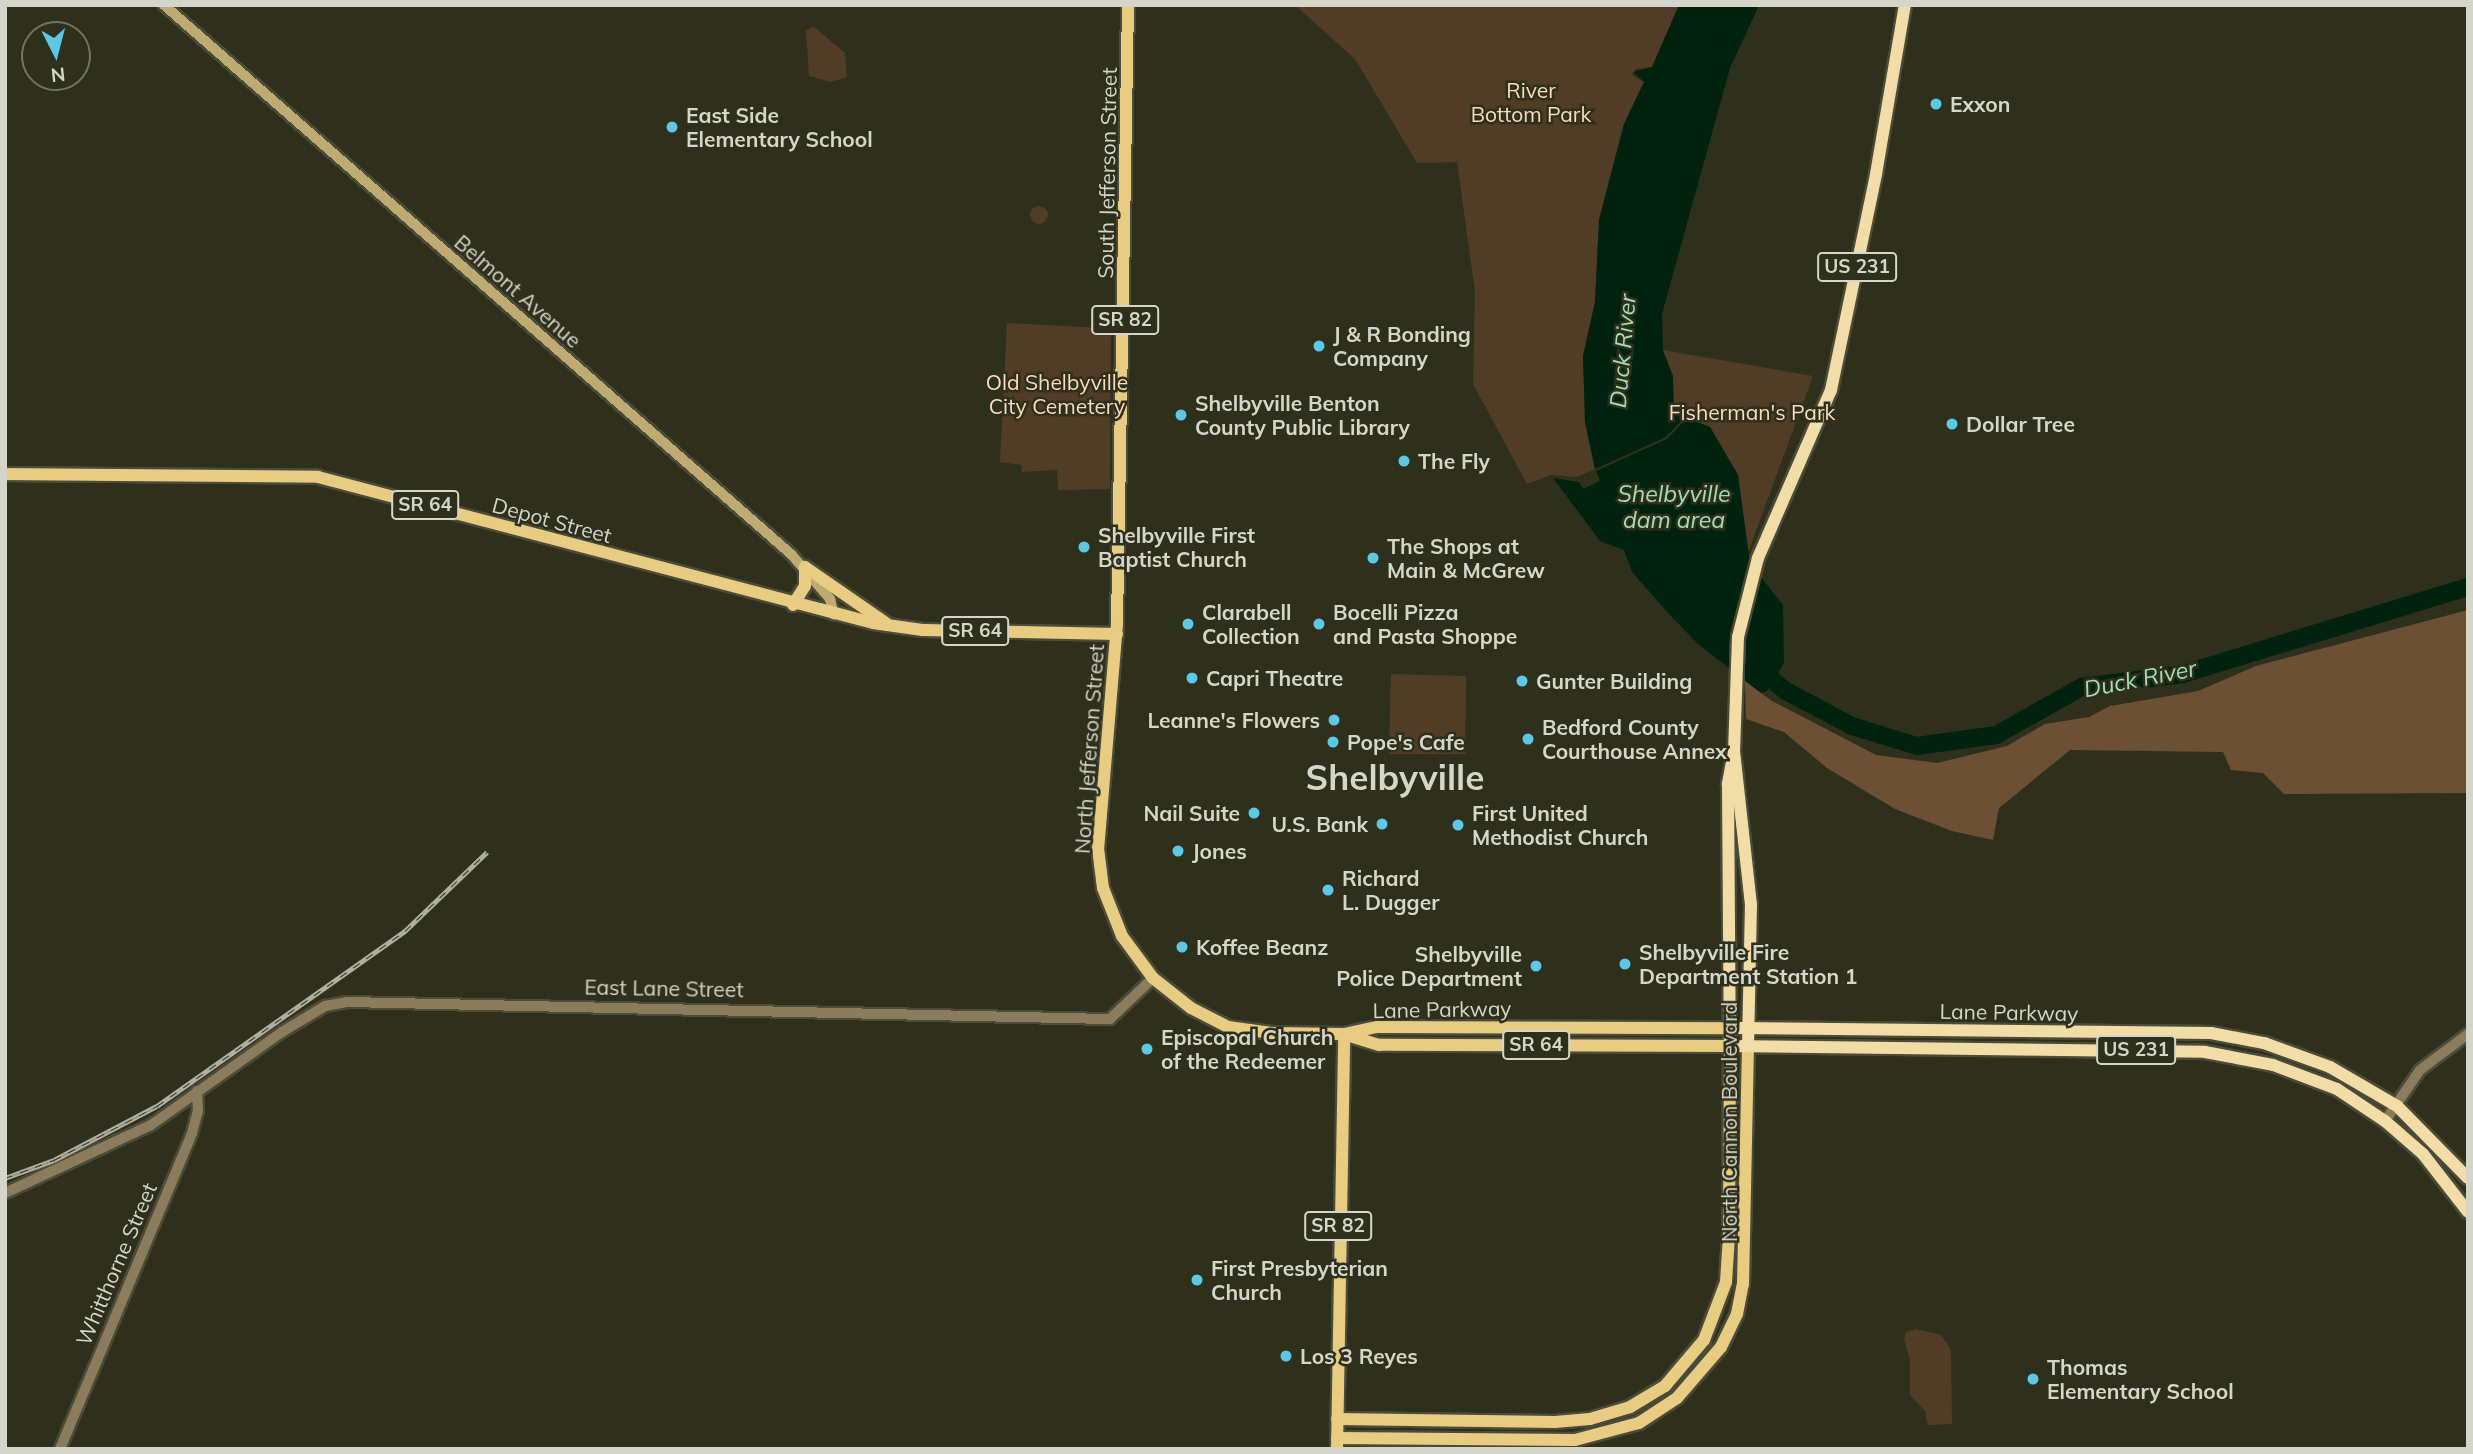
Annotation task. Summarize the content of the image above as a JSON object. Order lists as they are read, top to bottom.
{
  "streets": {
    "highway": ["US 231", "Lane Parkway", "North Cannon Boulevard"],
    "main road": [
      "South Jefferson Street",
      "Belmont Avenue",
      "SR 82",
      "SR 64",
      "Depot Street",
      "North Jefferson Street"
    ],
    "street": ["East Lane Street", "Whitthorne Street"]
  },
  "crossings": [
    ["South Jefferson Street", "SR 64"],
    ["South Jefferson Street", "North Jefferson Street"],
    ["US 231", "North Cannon Boulevard"],
    ["Belmont Avenue", "SR 64"],
    ["Belmont Avenue", "Depot Street"],
    ["SR 82", "SR 64"],
    ["SR 82", "Lane Parkway"],
    ["SR 82", "North Cannon Boulevard"],
    ["SR 64", "Depot Street"],
    ["SR 64", "North Jefferson Street"],
    ["SR 64", "East Lane Street"],
    ["SR 64", "Lane Parkway"],
    ["North Jefferson Street", "East Lane Street"],
    ["East Lane Street", "Whitthorne Street"],
    ["Lane Parkway", "North Cannon Boulevard"]
  ],
  "districts": ["Shelbyville"],
  "water": ["Duck River", "Shelbyville dam area"],
  "parks": ["River Bottom Park", "Old Shelbyville City Cemetery", "Fisherman's Park"],
  "places": [
    "Exxon",
    "East Side Elementary School",
    "J & R Bonding Company",
    "Shelbyville Benton County Public Library",
    "Dollar Tree",
    "The Fly",
    "Shelbyville First Baptist Church",
    "The Shops at Main & McGrew",
    "Clarabell Collection",
    "Bocelli Pizza and Pasta Shoppe",
    "Capri Theatre",
    "Gunter Building",
    "Leanne's Flowers",
    "Bedford County Courthouse Annex",
    "Pope's Cafe",
    "Nail Suite",
    "U.S. Bank",
    "First United Methodist Church",
    "Jones",
    "Richard L. Dugger",
    "Koffee Beanz",
    "Shelbyville Fire Department Station 1",
    "Shelbyville Police Department",
    "Episcopal Church of the Redeemer",
    "First Presbyterian Church",
    "Los 3 Reyes",
    "Thomas Elementary School"
  ],
  "north": "bottom"
}
